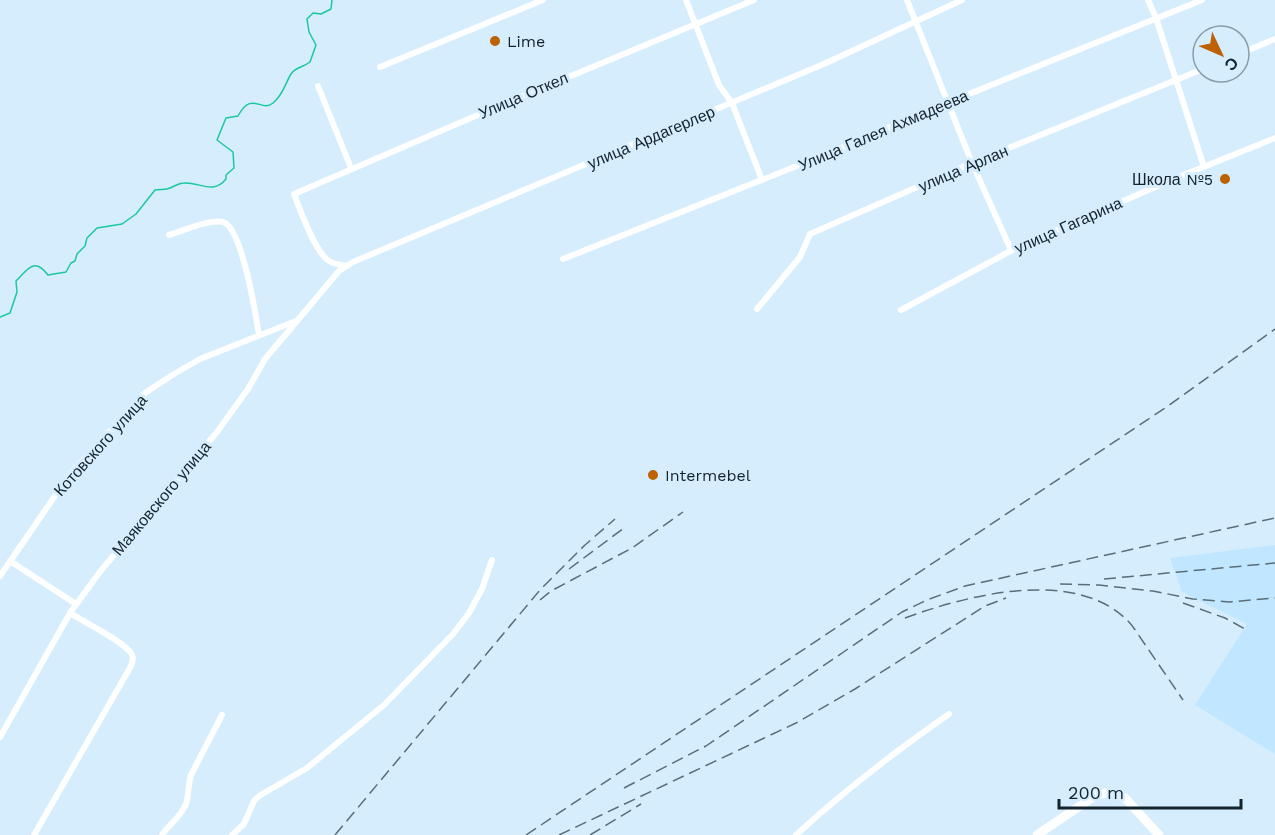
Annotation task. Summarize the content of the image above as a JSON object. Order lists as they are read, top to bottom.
{
  "streets": {
    "street": [
      "Улица Откел",
      "Улица Галея Ахмадеева",
      "улица Ардагерлер",
      "улица Арлан",
      "улица Гагарина",
      "Котовского улица",
      "Маяковского улица"
    ]
  },
  "crossings": [
    ["Улица Откел", "улица Ардагерлер"],
    ["улица Ардагерлер", "Маяковского улица"],
    ["Котовского улица", "Маяковского улица"]
  ],
  "places": ["Lime", "Школа №5", "Intermebel"],
  "scale_bar": "200 m",
  "north": "bottom right"
}
